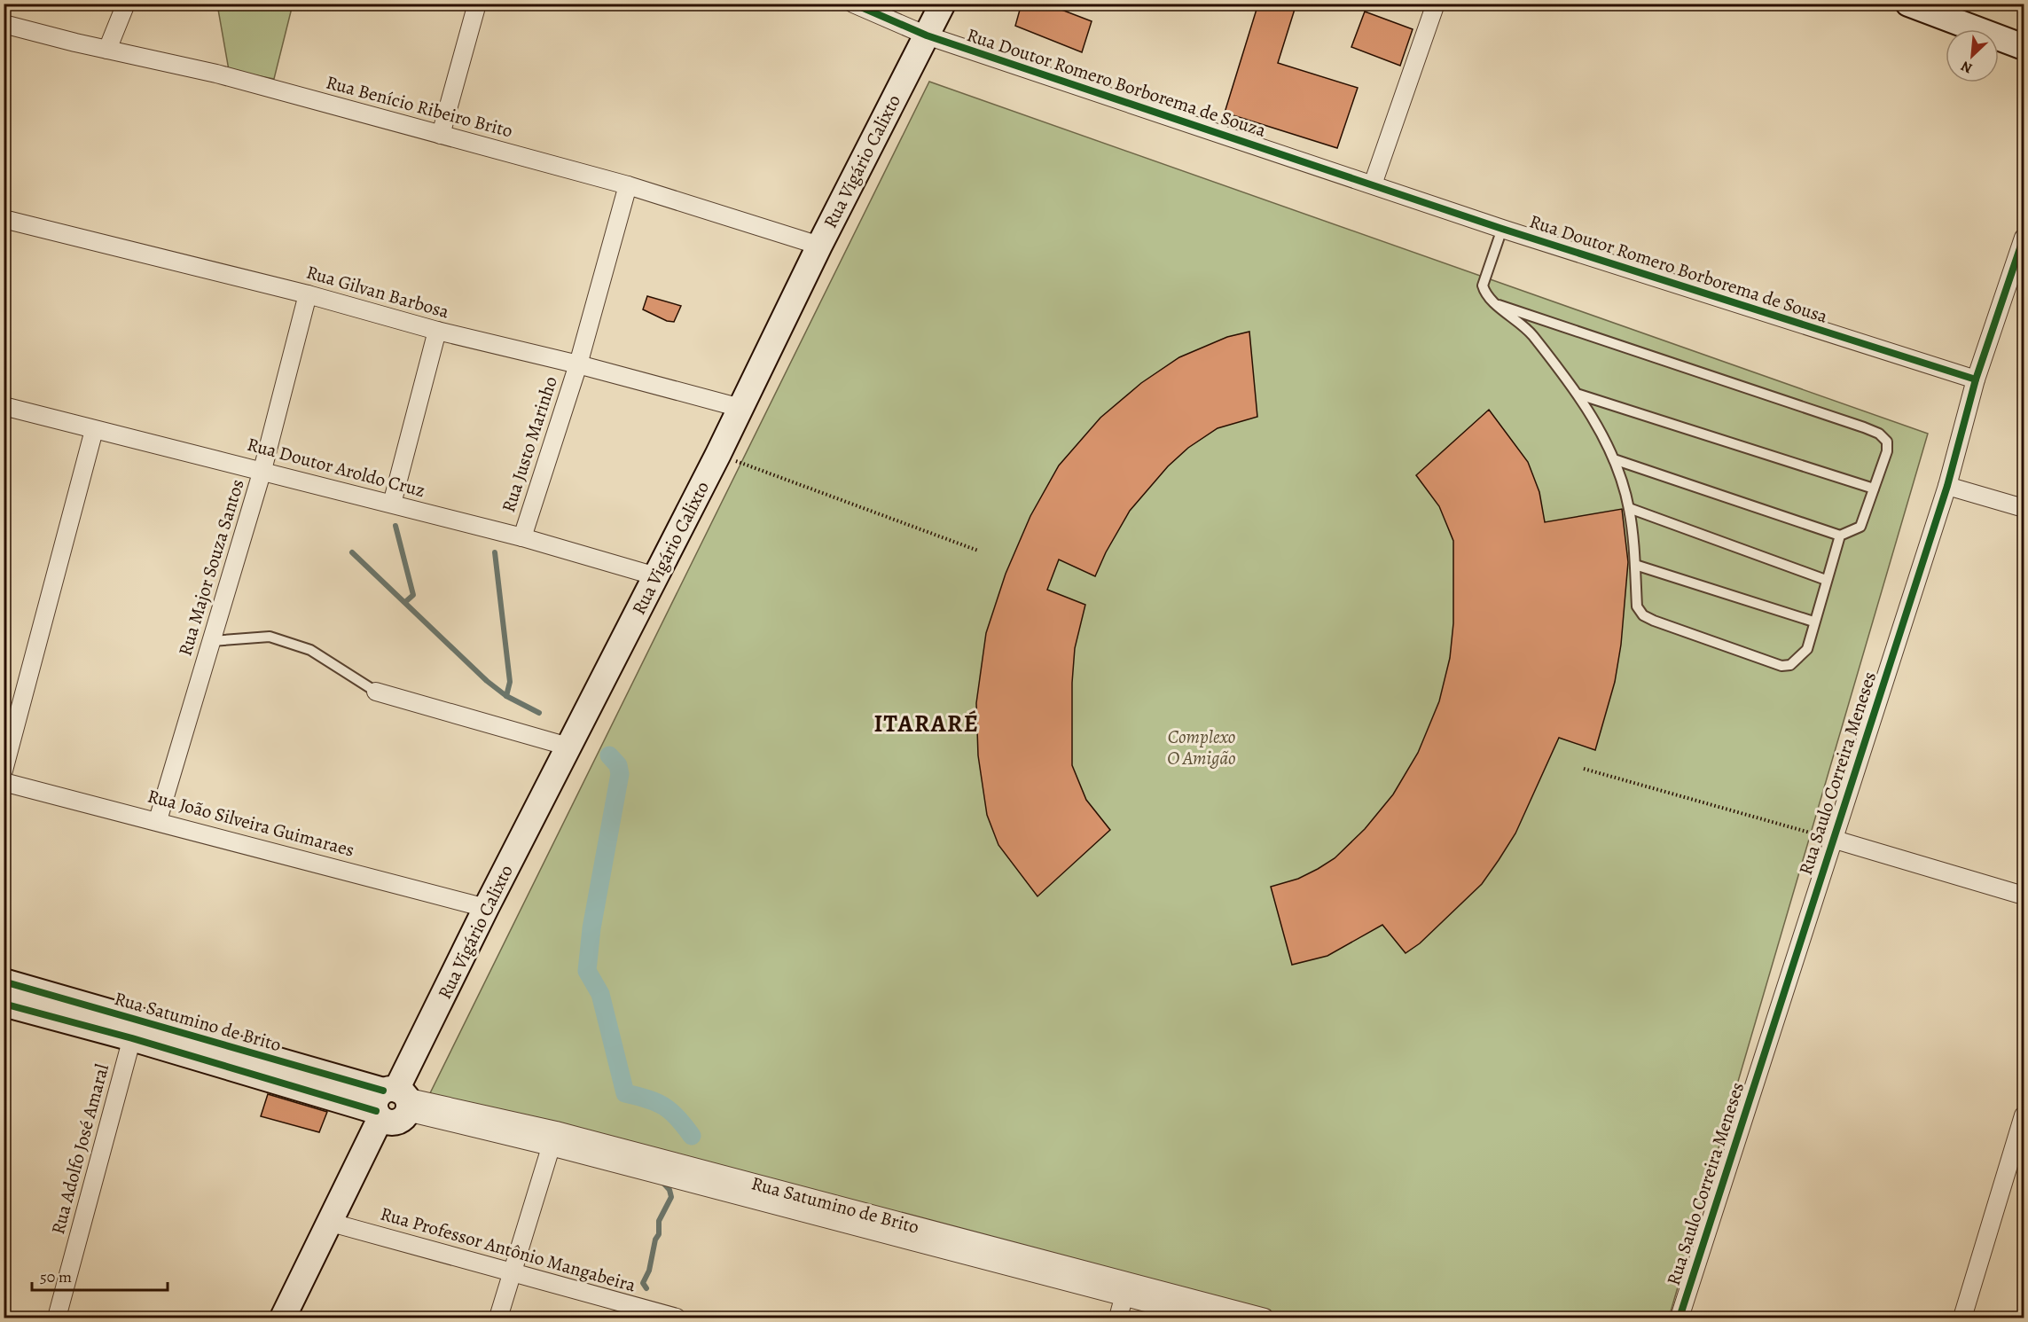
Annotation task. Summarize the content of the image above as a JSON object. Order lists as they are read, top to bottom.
{
  "streets": {
    "main road": ["Rua Vigário Calixto", "Rua Satumino de Brito"],
    "street": [
      "Rua Doutor Romero Borborema de Souza",
      "Rua Benício Ribeiro Brito",
      "Rua Doutor Romero Borborema de Sousa",
      "Rua Gilvan Barbosa",
      "Rua Justo Marinho",
      "Rua Doutor Aroldo Cruz",
      "Rua Major Souza Santos",
      "Rua Saulo Correira Meneses",
      "Rua João Silveira Guimaraes",
      "Rua Adolfo José Amaral",
      "Rua Professor Antônio Mangabeira"
    ]
  },
  "crossings": [
    ["Rua Doutor Romero Borborema de Souza", "Rua Vigário Calixto"],
    ["Rua Doutor Romero Borborema de Souza", "Rua Doutor Romero Borborema de Sousa"],
    ["Rua Benício Ribeiro Brito", "Rua Vigário Calixto"],
    ["Rua Benício Ribeiro Brito", "Rua Justo Marinho"],
    ["Rua Vigário Calixto", "Rua Gilvan Barbosa"],
    ["Rua Vigário Calixto", "Rua Doutor Aroldo Cruz"],
    ["Rua Vigário Calixto", "Rua João Silveira Guimaraes"],
    ["Rua Vigário Calixto", "Rua Satumino de Brito"],
    ["Rua Vigário Calixto", "Rua Professor Antônio Mangabeira"],
    ["Rua Doutor Romero Borborema de Sousa", "Rua Saulo Correira Meneses"],
    ["Rua Gilvan Barbosa", "Rua Justo Marinho"],
    ["Rua Gilvan Barbosa", "Rua Major Souza Santos"],
    ["Rua Justo Marinho", "Rua Doutor Aroldo Cruz"],
    ["Rua Doutor Aroldo Cruz", "Rua Major Souza Santos"],
    ["Rua Major Souza Santos", "Rua João Silveira Guimaraes"],
    ["Rua Satumino de Brito", "Rua Adolfo José Amaral"]
  ],
  "districts": ["ITARARÉ"],
  "parks": ["Complexo O Amigão"],
  "scale_bar": "50 m",
  "north": "bottom left"
}
